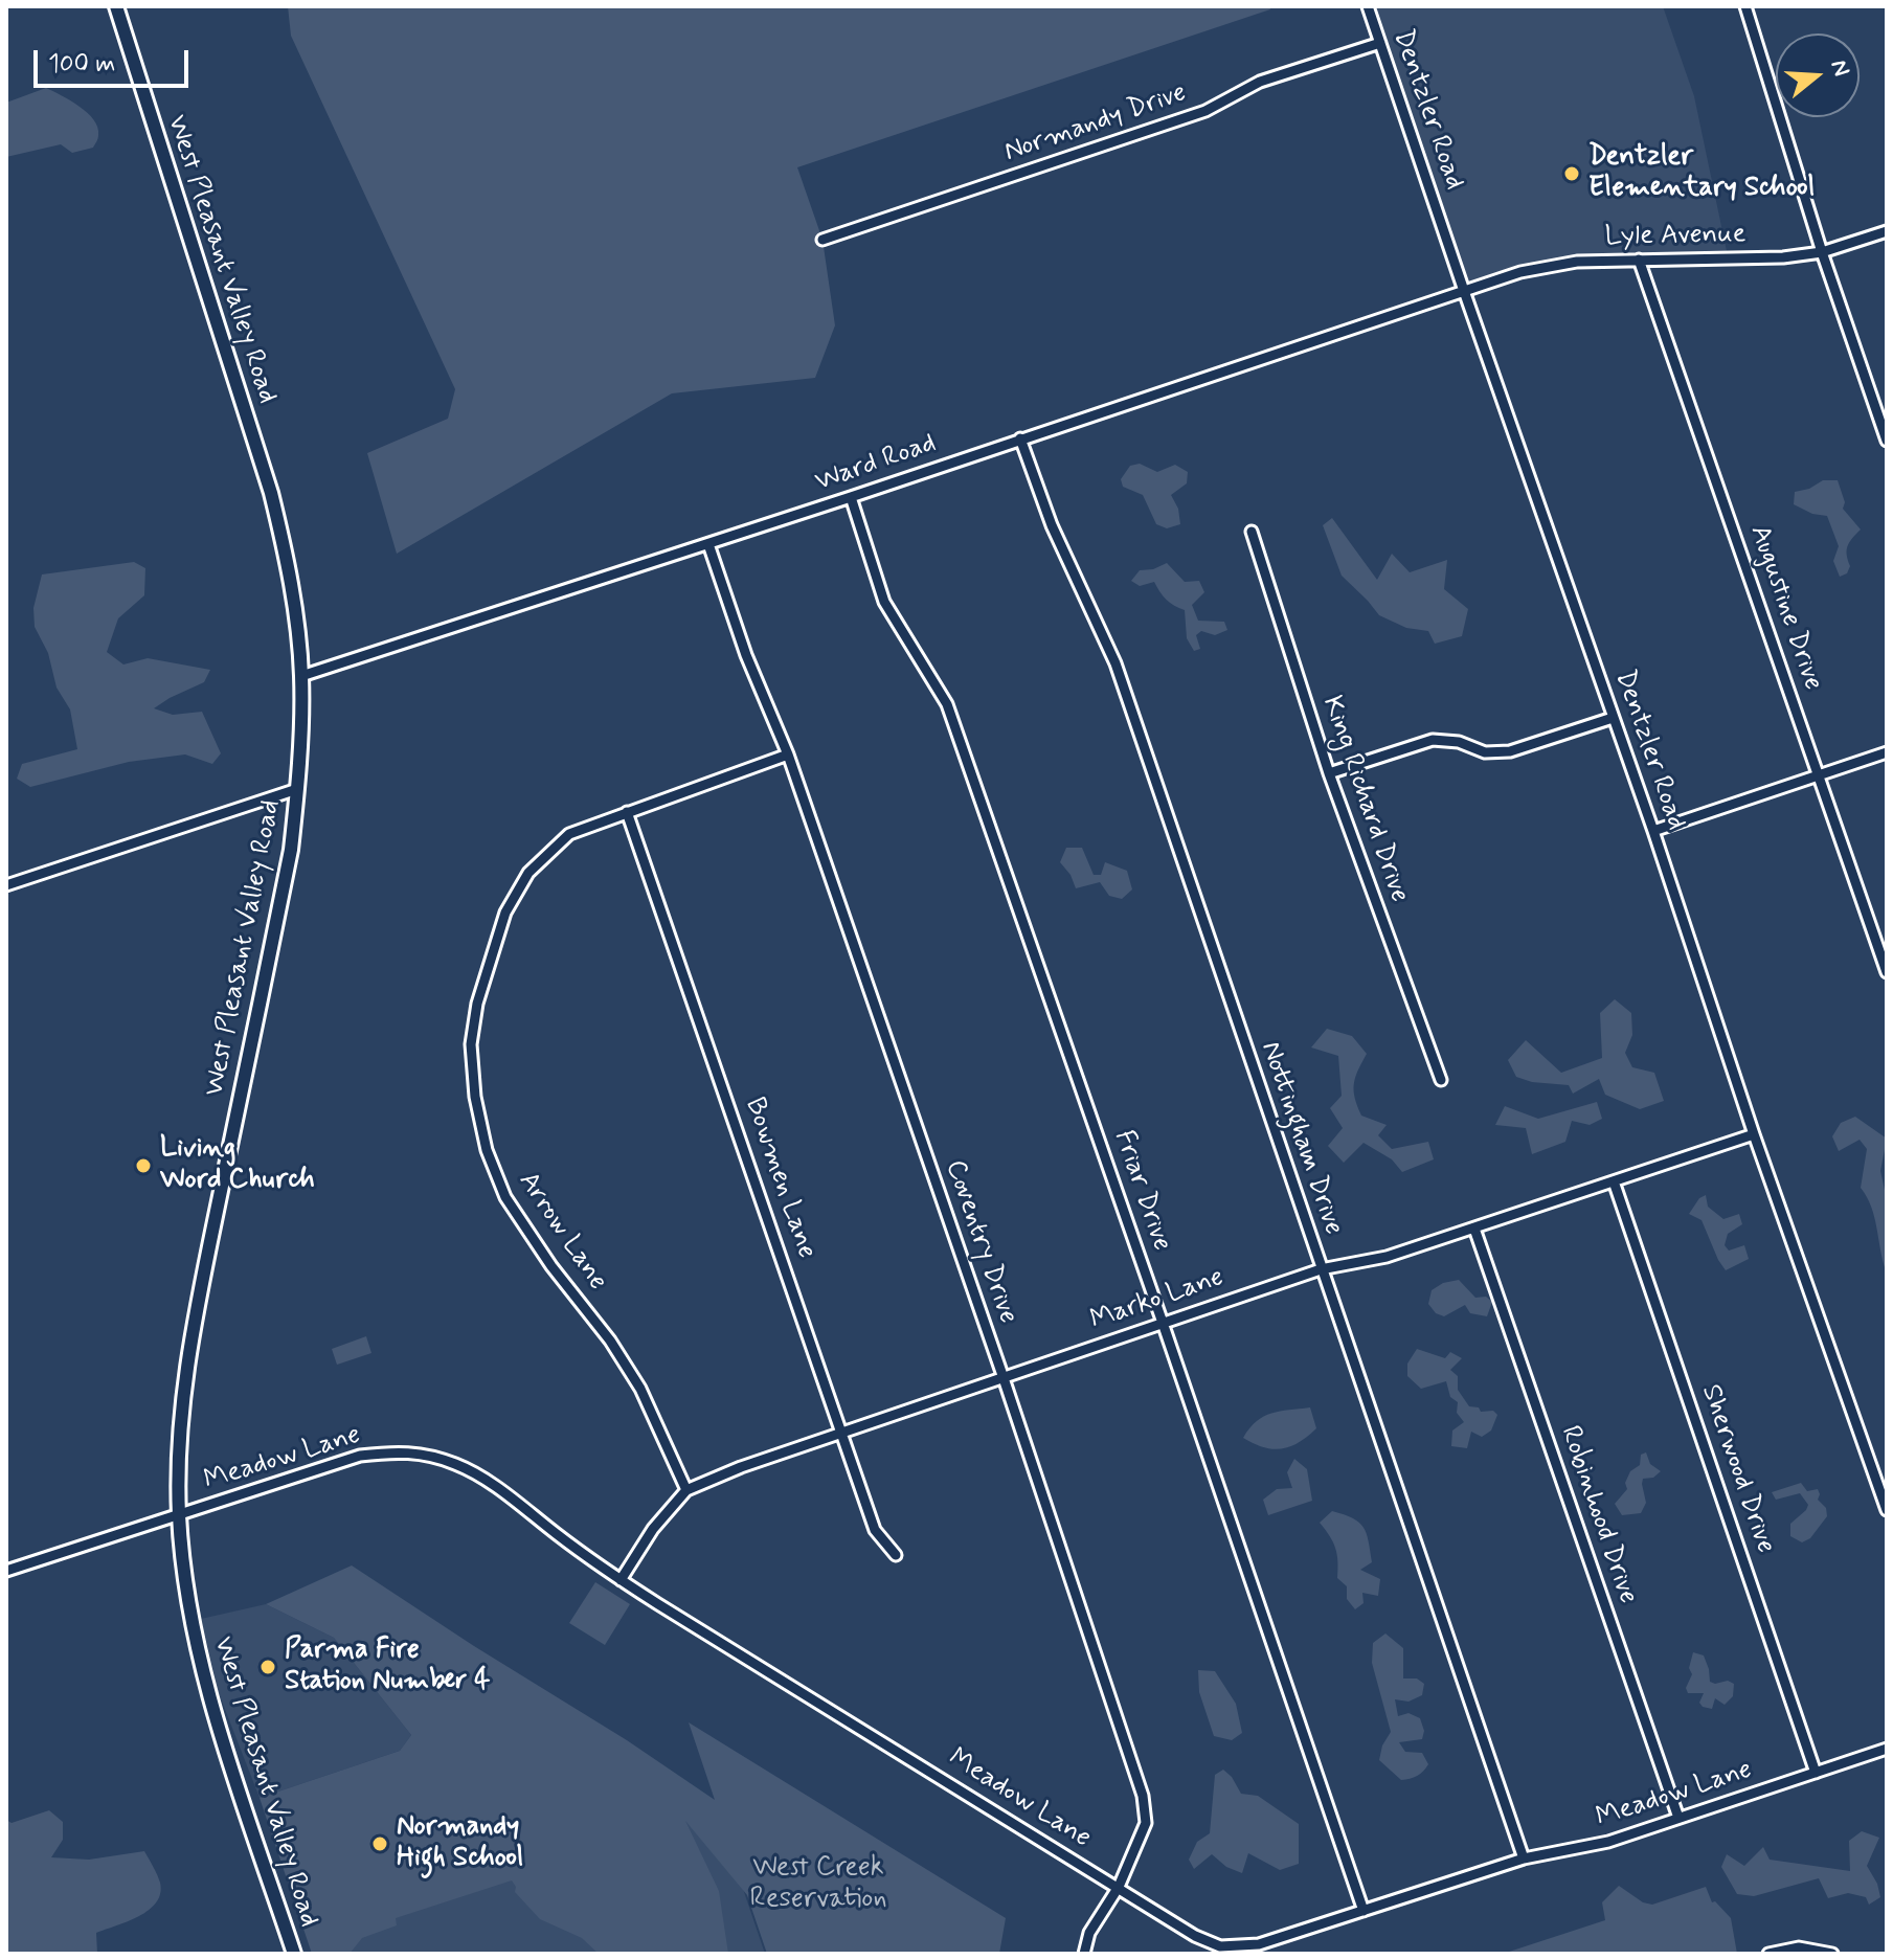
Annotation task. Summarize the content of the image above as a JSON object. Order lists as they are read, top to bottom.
{
  "streets": {
    "main road": ["West Pleasant Valley Road"],
    "street": [
      "Dentzler Road",
      "Normandy Drive",
      "Lyle Avenue",
      "Ward Road",
      "Augustine Drive",
      "King Richard Drive",
      "Nottingham Drive",
      "Bowmen Lane",
      "Friar Drive",
      "Arrow Lane",
      "Coventry Drive",
      "Marko Lane",
      "Meadow Lane",
      "Sherwood Drive",
      "Robinhood Drive"
    ]
  },
  "crossings": [
    ["Dentzler Road", "Normandy Drive"],
    ["Dentzler Road", "Lyle Avenue"],
    ["Dentzler Road", "Ward Road"],
    ["Dentzler Road", "Marko Lane"],
    ["Lyle Avenue", "Ward Road"],
    ["Lyle Avenue", "Augustine Drive"],
    ["West Pleasant Valley Road", "Ward Road"],
    ["West Pleasant Valley Road", "Meadow Lane"],
    ["Ward Road", "Nottingham Drive"],
    ["Ward Road", "Friar Drive"],
    ["Ward Road", "Coventry Drive"],
    ["Nottingham Drive", "Marko Lane"],
    ["Nottingham Drive", "Meadow Lane"],
    ["Bowmen Lane", "Arrow Lane"],
    ["Bowmen Lane", "Marko Lane"],
    ["Friar Drive", "Marko Lane"],
    ["Friar Drive", "Meadow Lane"],
    ["Arrow Lane", "Coventry Drive"],
    ["Arrow Lane", "Marko Lane"],
    ["Coventry Drive", "Marko Lane"],
    ["Coventry Drive", "Meadow Lane"],
    ["Marko Lane", "Meadow Lane"],
    ["Marko Lane", "Sherwood Drive"],
    ["Marko Lane", "Robinhood Drive"],
    ["Meadow Lane", "Sherwood Drive"],
    ["Meadow Lane", "Robinhood Drive"]
  ],
  "parks": ["West Creek Reservation"],
  "places": [
    "Dentzler Elementary School",
    "Living Word Church",
    "Parma Fire Station Number 4",
    "Normandy High School"
  ],
  "scale_bar": "100 m",
  "north": "right"
}
